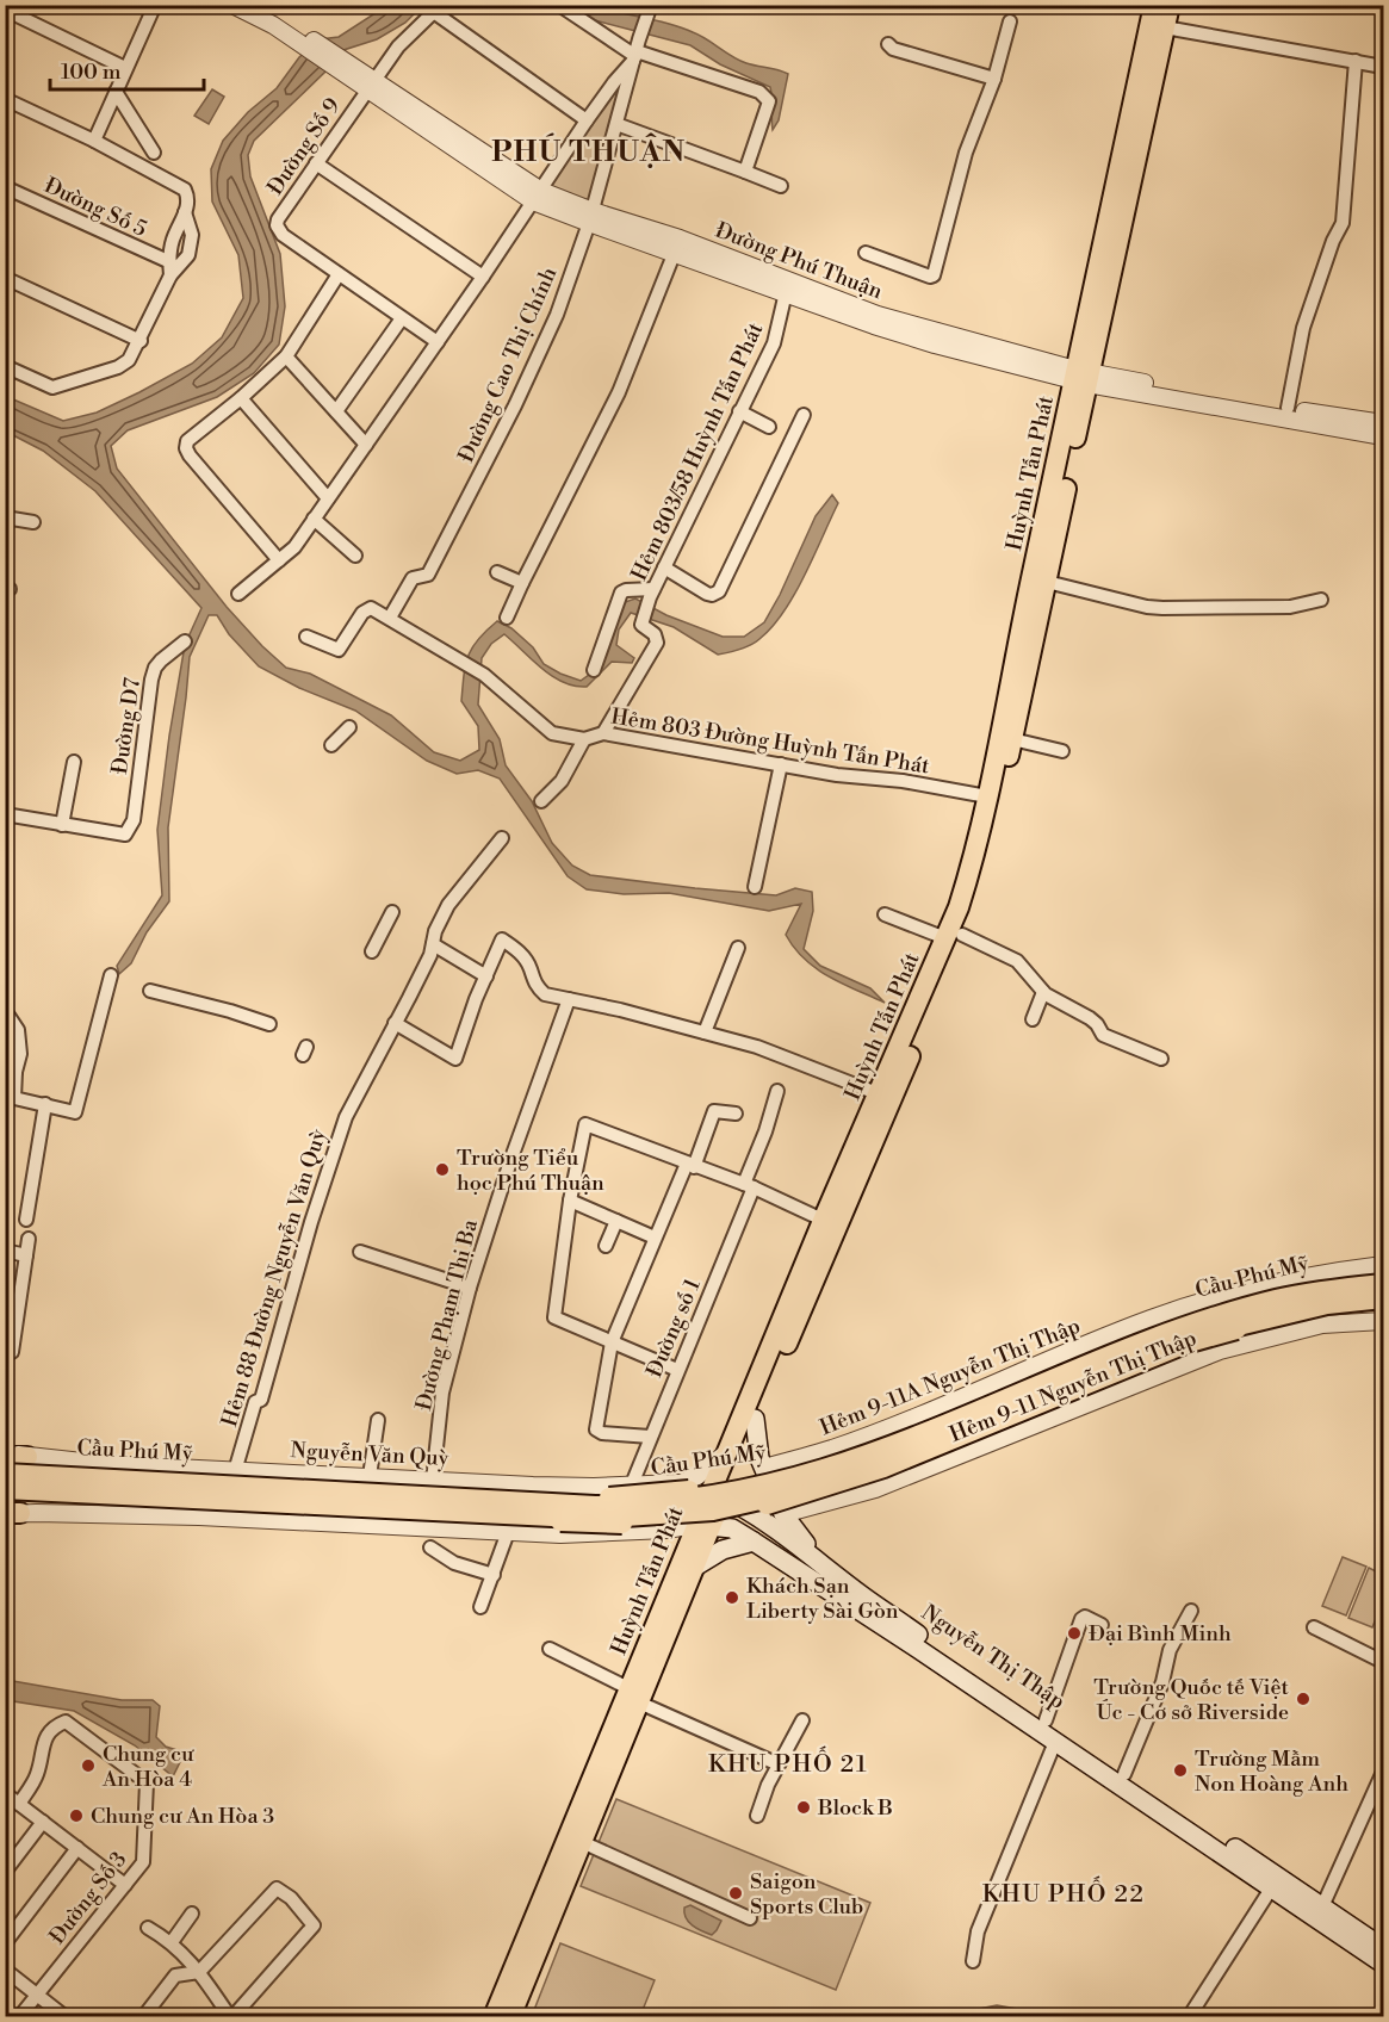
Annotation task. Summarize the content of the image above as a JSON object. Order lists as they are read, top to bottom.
{
  "streets": {
    "main road": [
      "Huỳnh Tấn Phát",
      "Cầu Phú Mỹ",
      "Nguyễn Văn Quỳ",
      "Nguyễn Thị Thập"
    ],
    "street": [
      "Đường Số 9",
      "Đường Số 5",
      "Đường Phú Thuận",
      "Đường Cao Thị Chính",
      "Hẻm 803/58 Huỳnh Tấn Phát",
      "Đường D7",
      "Hẻm 803 Đường Huỳnh Tấn Phát",
      "Hẻm 88 Đường Nguyễn Văn Quỳ",
      "Đường Phạm Thị Ba",
      "Đường số 1",
      "Hẻm 9-11A Nguyễn Thị Thập",
      "Hẻm 9-11 Nguyễn Thị Thập",
      "Đường Số 3"
    ]
  },
  "crossings": [
    ["Đường Số 9", "Đường Phú Thuận"],
    ["Đường Phú Thuận", "Đường Cao Thị Chính"],
    ["Đường Phú Thuận", "Hẻm 803/58 Huỳnh Tấn Phát"],
    ["Đường Phú Thuận", "Huỳnh Tấn Phát"],
    ["Đường Cao Thị Chính", "Hẻm 803 Đường Huỳnh Tấn Phát"],
    ["Hẻm 803/58 Huỳnh Tấn Phát", "Hẻm 803 Đường Huỳnh Tấn Phát"],
    ["Huỳnh Tấn Phát", "Hẻm 803 Đường Huỳnh Tấn Phát"],
    ["Huỳnh Tấn Phát", "Nguyễn Văn Quỳ"],
    ["Huỳnh Tấn Phát", "Nguyễn Thị Thập"],
    ["Hẻm 88 Đường Nguyễn Văn Quỳ", "Nguyễn Văn Quỳ"],
    ["Đường Phạm Thị Ba", "Nguyễn Văn Quỳ"],
    ["Đường số 1", "Nguyễn Văn Quỳ"],
    ["Nguyễn Văn Quỳ", "Nguyễn Thị Thập"]
  ],
  "districts": ["PHÚ THUẬN", "KHU PHỐ 21", "KHU PHỐ 22"],
  "places": [
    "Trường Tiểu học Phú Thuận",
    "Khách Sạn Liberty Sài Gòn",
    "Đại Bình Minh",
    "Trường Quốc tế Việt Úc - Cơ sở Riverside",
    "Chung cư An Hòa 4",
    "Trường Mầm Non Hoàng Anh",
    "Block B",
    "Chung cư An Hòa 3",
    "Saigon Sports Club"
  ],
  "scale_bar": "100 m"
}
